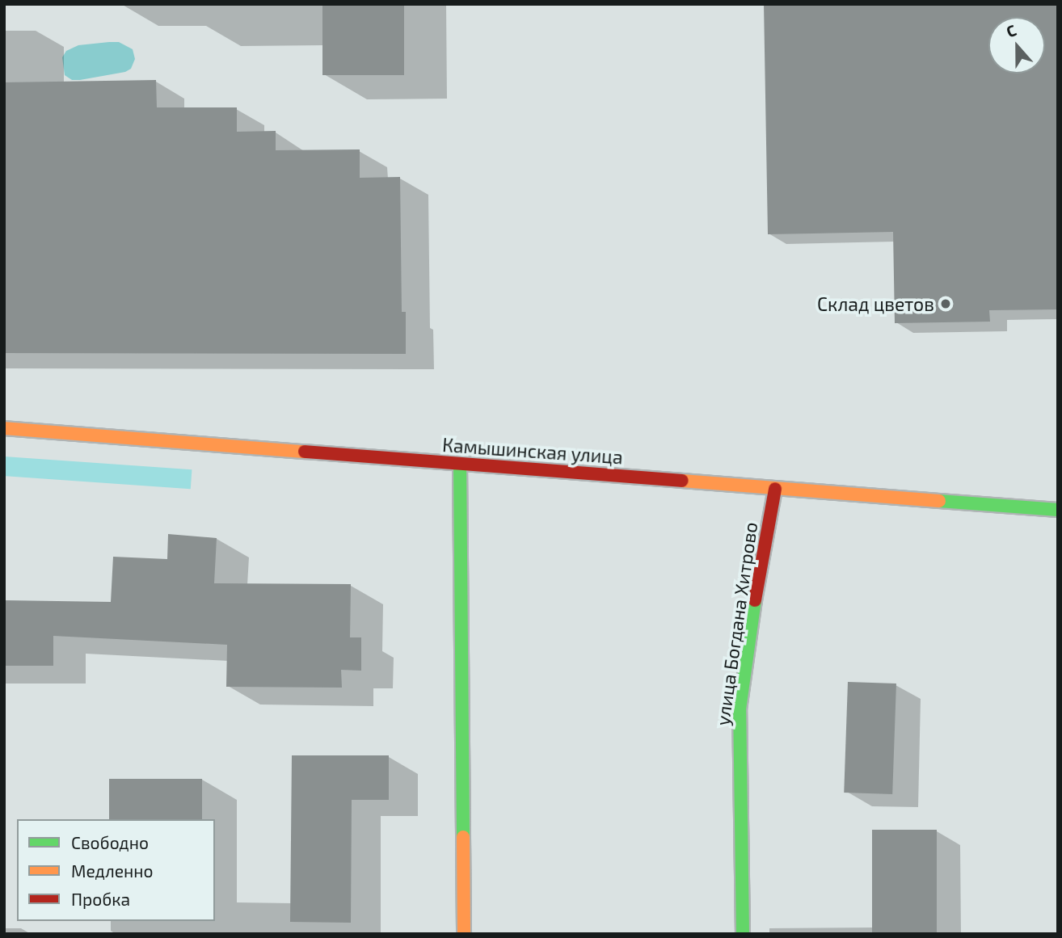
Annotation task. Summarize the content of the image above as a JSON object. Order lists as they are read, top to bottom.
{
  "streets": {
    "street": ["Камышинская улица", "улица Богдана Хитрово"]
  },
  "crossings": [
    ["Камышинская улица", "улица Богдана Хитрово"]
  ],
  "places": ["Склад цветов"],
  "legend": ["Свободно", "Медленно", "Пробка"],
  "north": "top"
}
